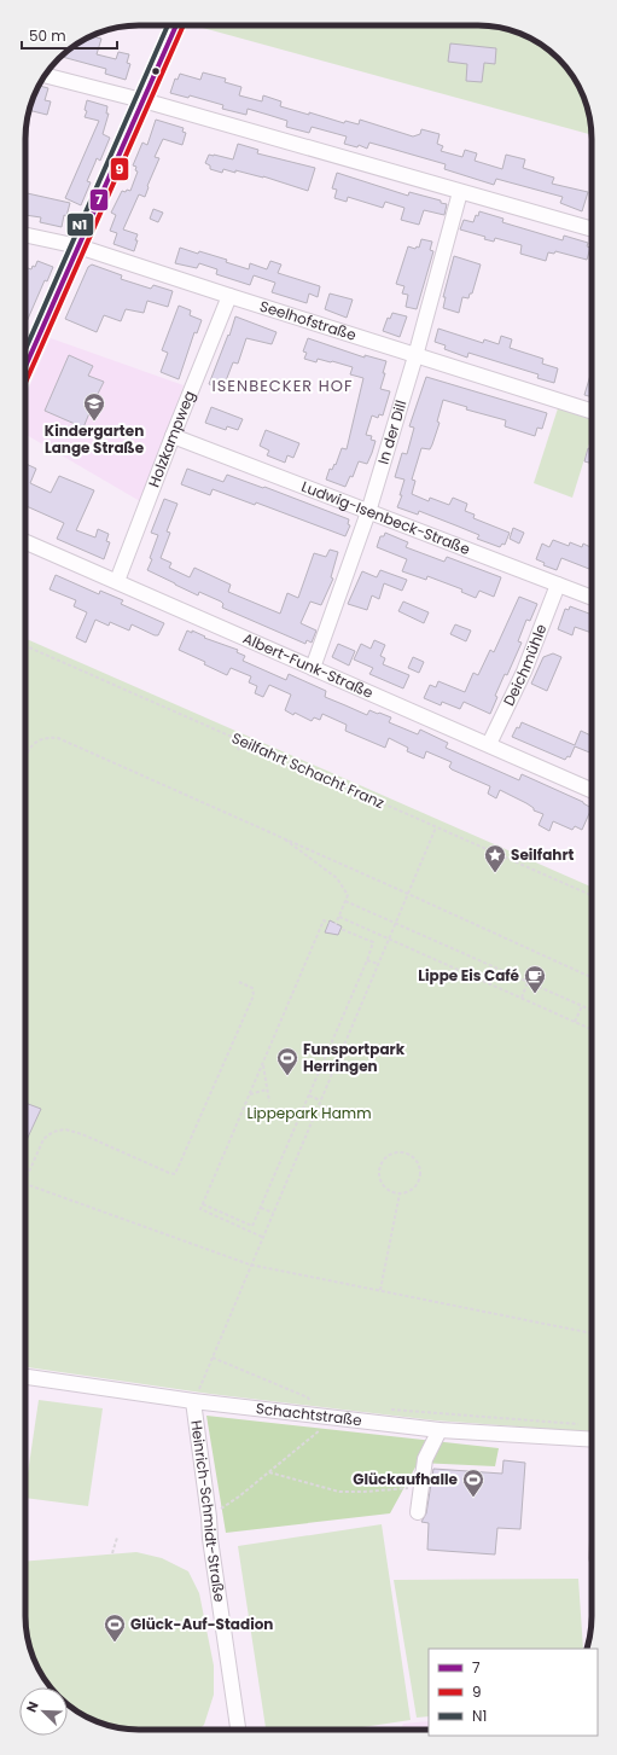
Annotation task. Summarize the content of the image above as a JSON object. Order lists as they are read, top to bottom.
{
  "streets": {
    "street": [
      "Seelhofstraße",
      "In der Dill",
      "Holzkampweg",
      "Ludwig-Isenbeck-Straße",
      "Deichmühle",
      "Albert-Funk-Straße",
      "Schachtstraße",
      "Heinrich-Schmidt-Straße"
    ],
    "path": ["Seilfahrt Schacht Franz"]
  },
  "crossings": [
    ["Seelhofstraße", "In der Dill"],
    ["Seelhofstraße", "Holzkampweg"],
    ["In der Dill", "Ludwig-Isenbeck-Straße"],
    ["In der Dill", "Albert-Funk-Straße"],
    ["Holzkampweg", "Ludwig-Isenbeck-Straße"],
    ["Holzkampweg", "Albert-Funk-Straße"],
    ["Ludwig-Isenbeck-Straße", "Deichmühle"],
    ["Deichmühle", "Albert-Funk-Straße"],
    ["Schachtstraße", "Heinrich-Schmidt-Straße"]
  ],
  "districts": ["ISENBECKER HOF"],
  "parks": ["Lippepark Hamm"],
  "places": {
    "school or university": ["Kindergarten Lange Straße"],
    "place": ["Seilfahrt"],
    "cafe": ["Lippe Eis Café"],
    "sports": ["Funsportpark Herringen", "Glückaufhalle", "Glück-Auf-Stadion"]
  },
  "lines": ["transit line 7", "transit line 9", "transit line N1"],
  "legend": ["7", "9", "N1"],
  "scale_bar": "50 m",
  "north": "top left"
}
